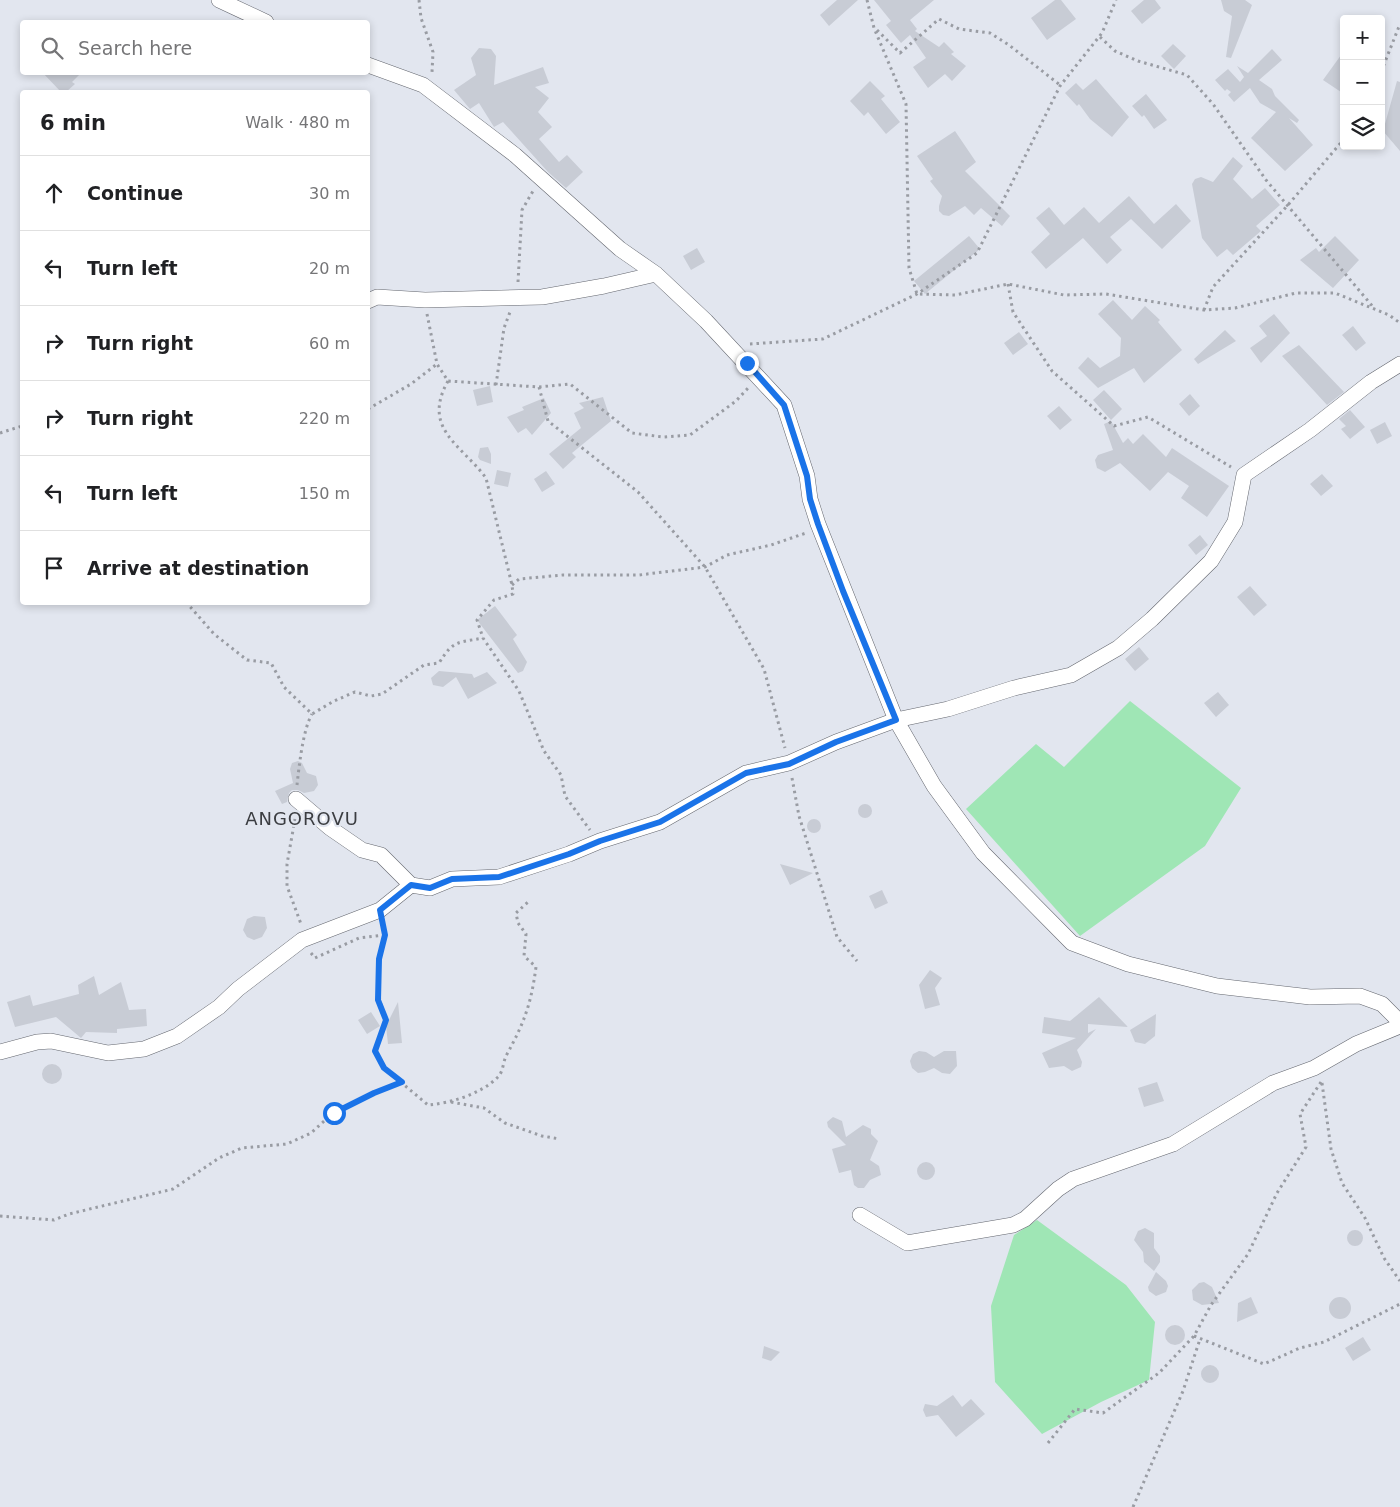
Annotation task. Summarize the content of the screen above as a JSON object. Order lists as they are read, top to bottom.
{
  "districts": ["ANGOROVU"],
  "page": {
    "map_buttons": ["+", "−"],
    "search": "Search here",
    "heading": ["6 min", "Walk · 480 m"],
    "list": [
      ["Continue", "30 m"],
      ["Turn left", "20 m"],
      ["Turn right", "60 m"],
      ["Turn right", "220 m"],
      ["Turn left", "150 m"],
      "Arrive at destination"
    ]
  }
}
